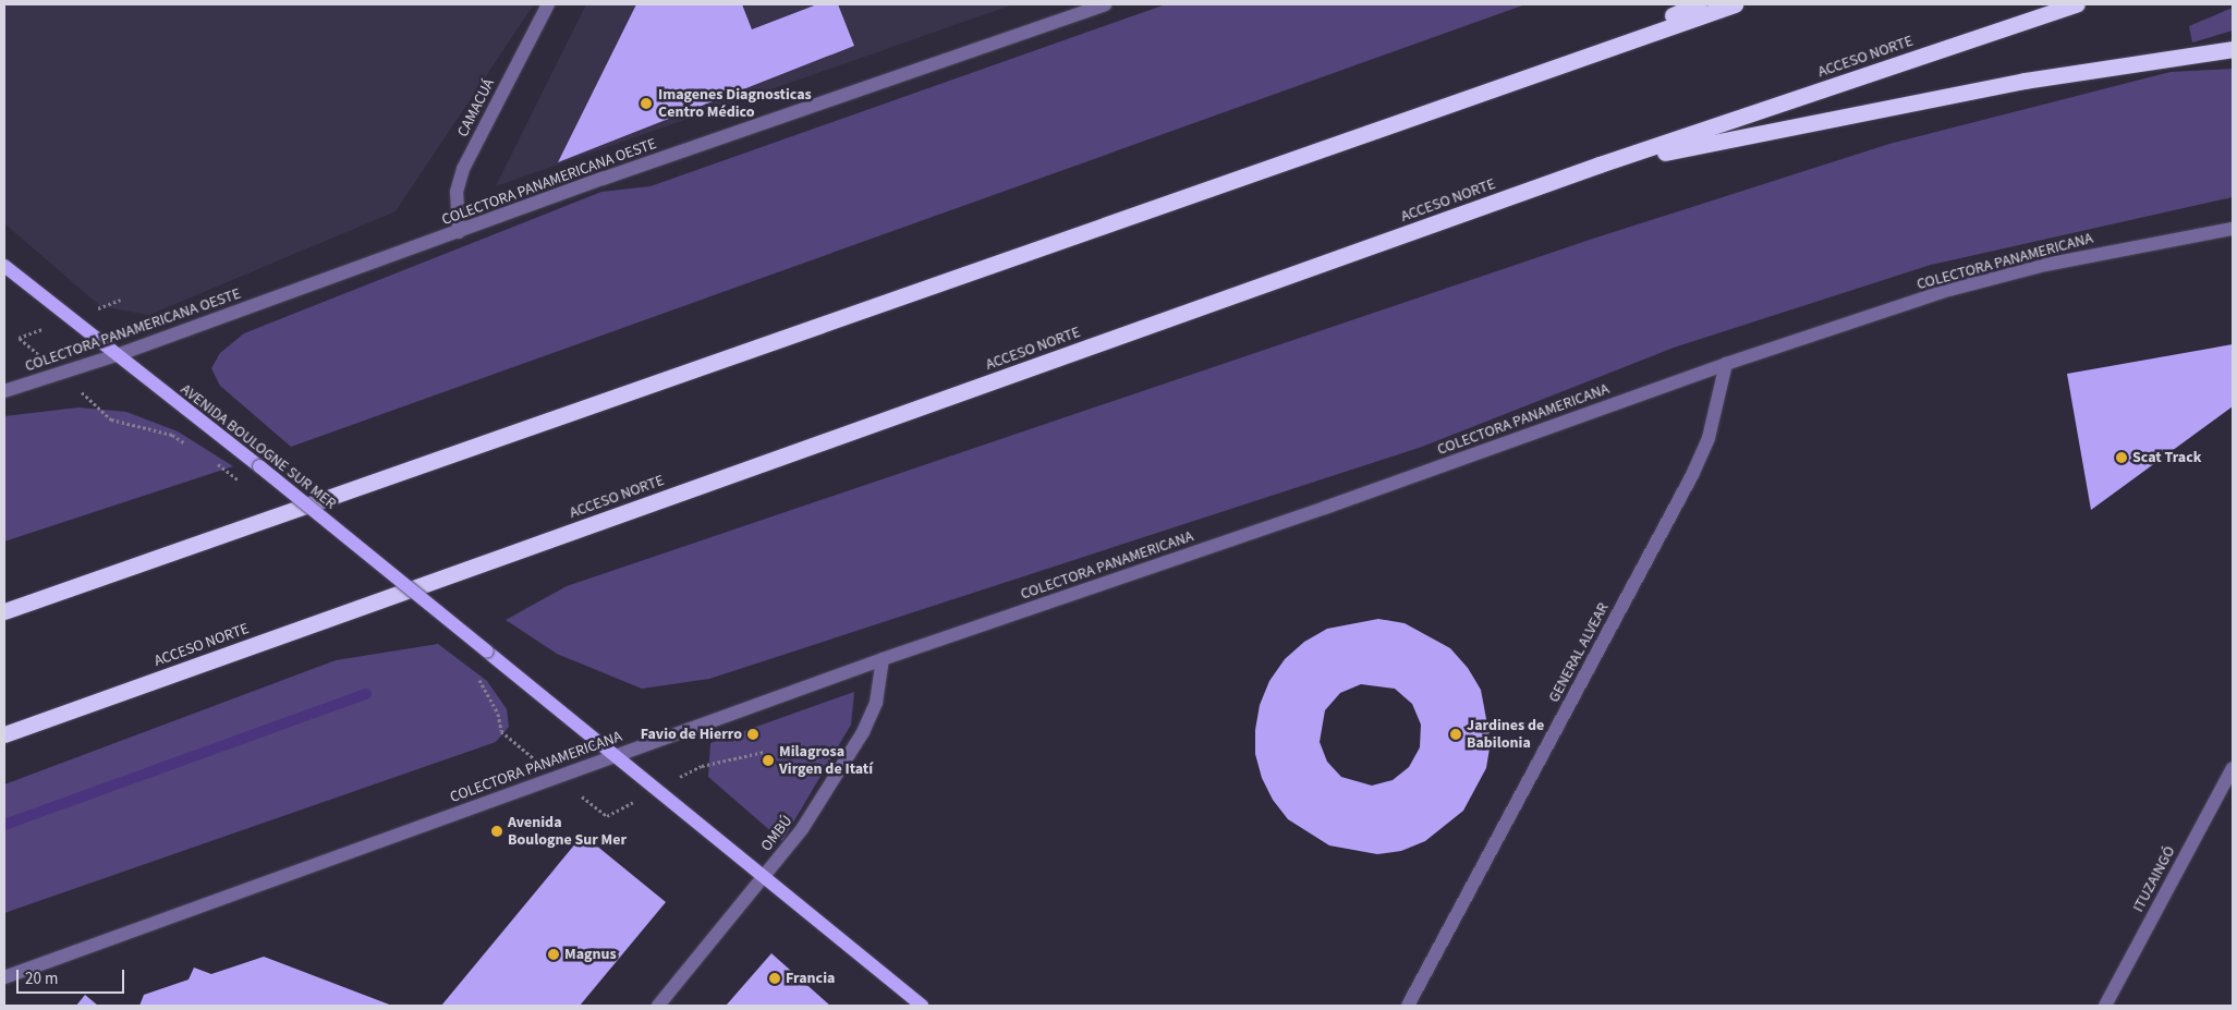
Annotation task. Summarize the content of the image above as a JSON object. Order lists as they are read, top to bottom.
{
  "streets": {
    "highway": ["ACCESO NORTE"],
    "main road": ["AVENIDA BOULOGNE SUR MER"],
    "street": [
      "CAMACUÁ",
      "COLECTORA PANAMERICANA OESTE",
      "COLECTORA PANAMERICANA",
      "GENERAL ALVEAR",
      "OMBÚ",
      "ITUZAINGÓ"
    ]
  },
  "crossings": [
    ["CAMACUÁ", "COLECTORA PANAMERICANA OESTE"],
    ["COLECTORA PANAMERICANA OESTE", "AVENIDA BOULOGNE SUR MER"],
    ["COLECTORA PANAMERICANA", "AVENIDA BOULOGNE SUR MER"],
    ["COLECTORA PANAMERICANA", "GENERAL ALVEAR"],
    ["COLECTORA PANAMERICANA", "OMBÚ"],
    ["AVENIDA BOULOGNE SUR MER", "OMBÚ"]
  ],
  "places": [
    "Imagenes Diagnosticas Centro Médico",
    "Scat Track",
    "Favio de Hierro",
    "Jardines de Babilonia",
    "Milagrosa Virgen de Itatí",
    "Avenida Boulogne Sur Mer",
    "Magnus",
    "Francia"
  ],
  "scale_bar": "20 m"
}
